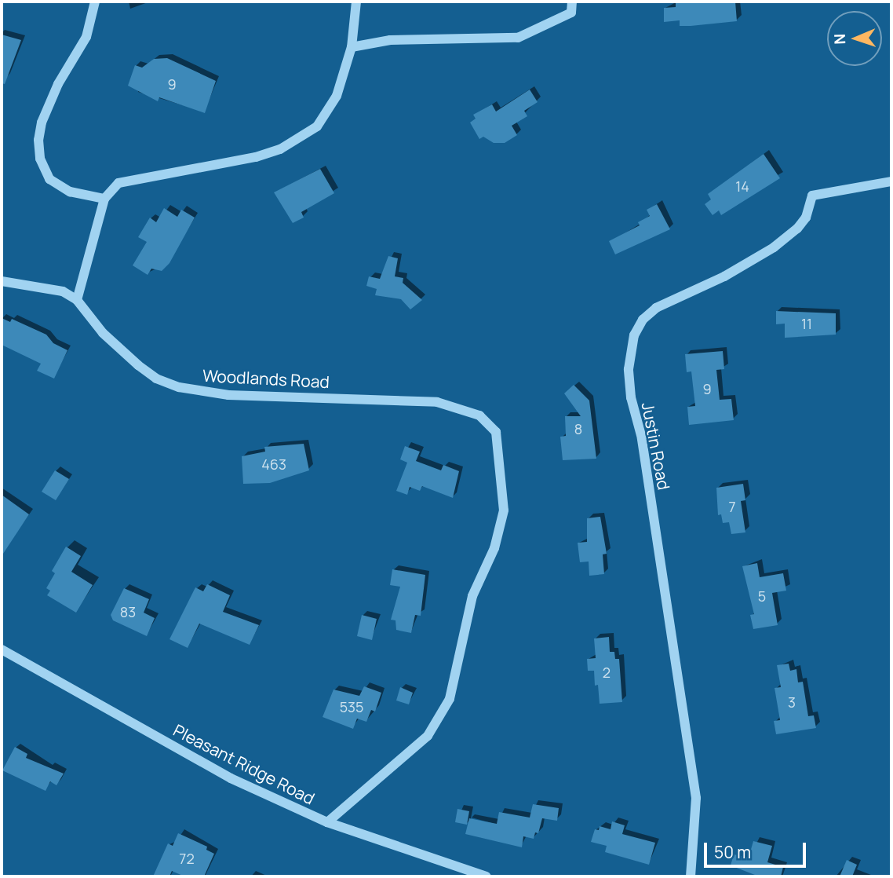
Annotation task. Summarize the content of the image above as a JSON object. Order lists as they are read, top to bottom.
{
  "streets": {
    "street": ["Woodlands Road", "Justin Road", "Pleasant Ridge Road"]
  },
  "crossings": [
    ["Woodlands Road", "Pleasant Ridge Road"]
  ],
  "house_numbers": [
    "9",
    "14",
    "11",
    "9",
    "8",
    "463",
    "7",
    "5",
    "83",
    "2",
    "3",
    "535",
    "72"
  ],
  "scale_bar": "50 m",
  "north": "left"
}
